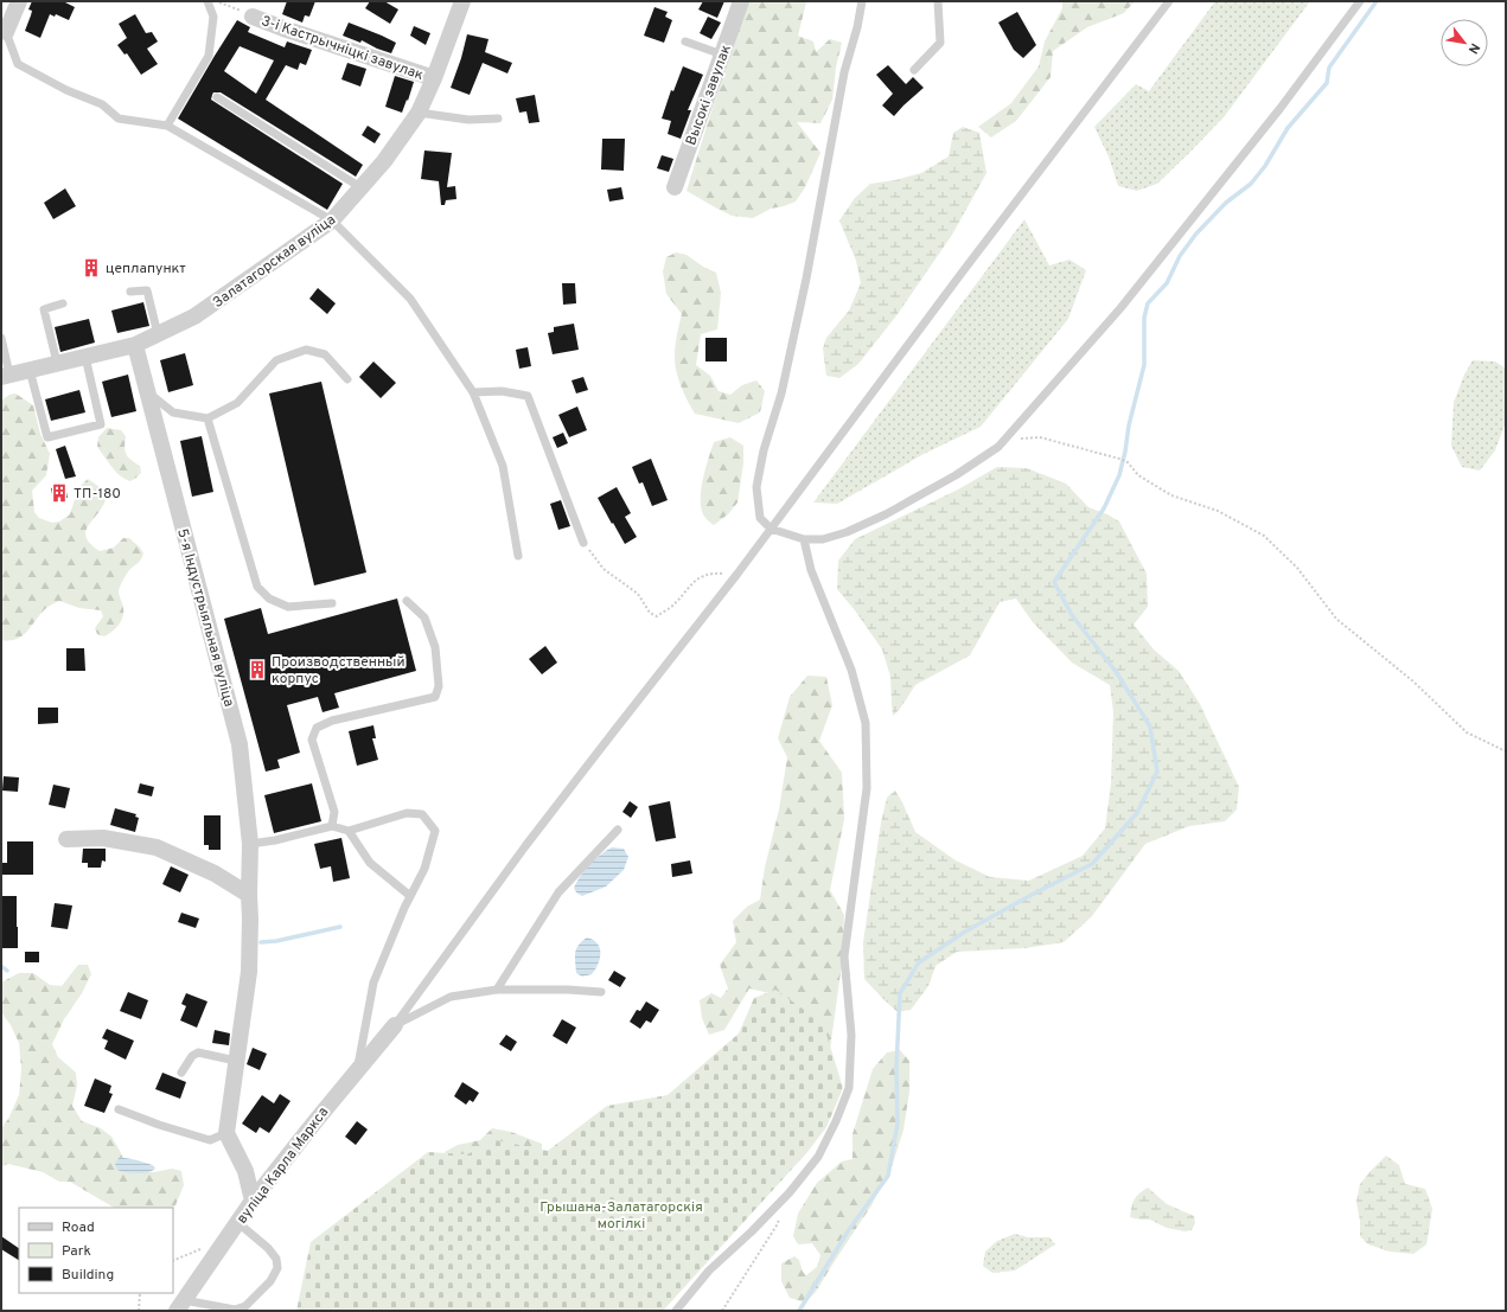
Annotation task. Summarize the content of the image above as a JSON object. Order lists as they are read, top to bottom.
{
  "streets": {
    "street": [
      "3-і Кастрычніцкі завулак",
      "Высокі завулак",
      "Залатагорская вуліца",
      "5-я Індустрыяльная вуліца",
      "вуліца Карла Маркса"
    ]
  },
  "crossings": [
    ["3-і Кастрычніцкі завулак", "Залатагорская вуліца"],
    ["Залатагорская вуліца", "5-я Індустрыяльная вуліца"]
  ],
  "parks": ["Грышана-Залатагорскія могілкі"],
  "places": {
    "building": ["цеплапункт", "ТП-180", "Производственный корпус"]
  },
  "legend": ["Road", "Park", "Building"],
  "north": "bottom right"
}
